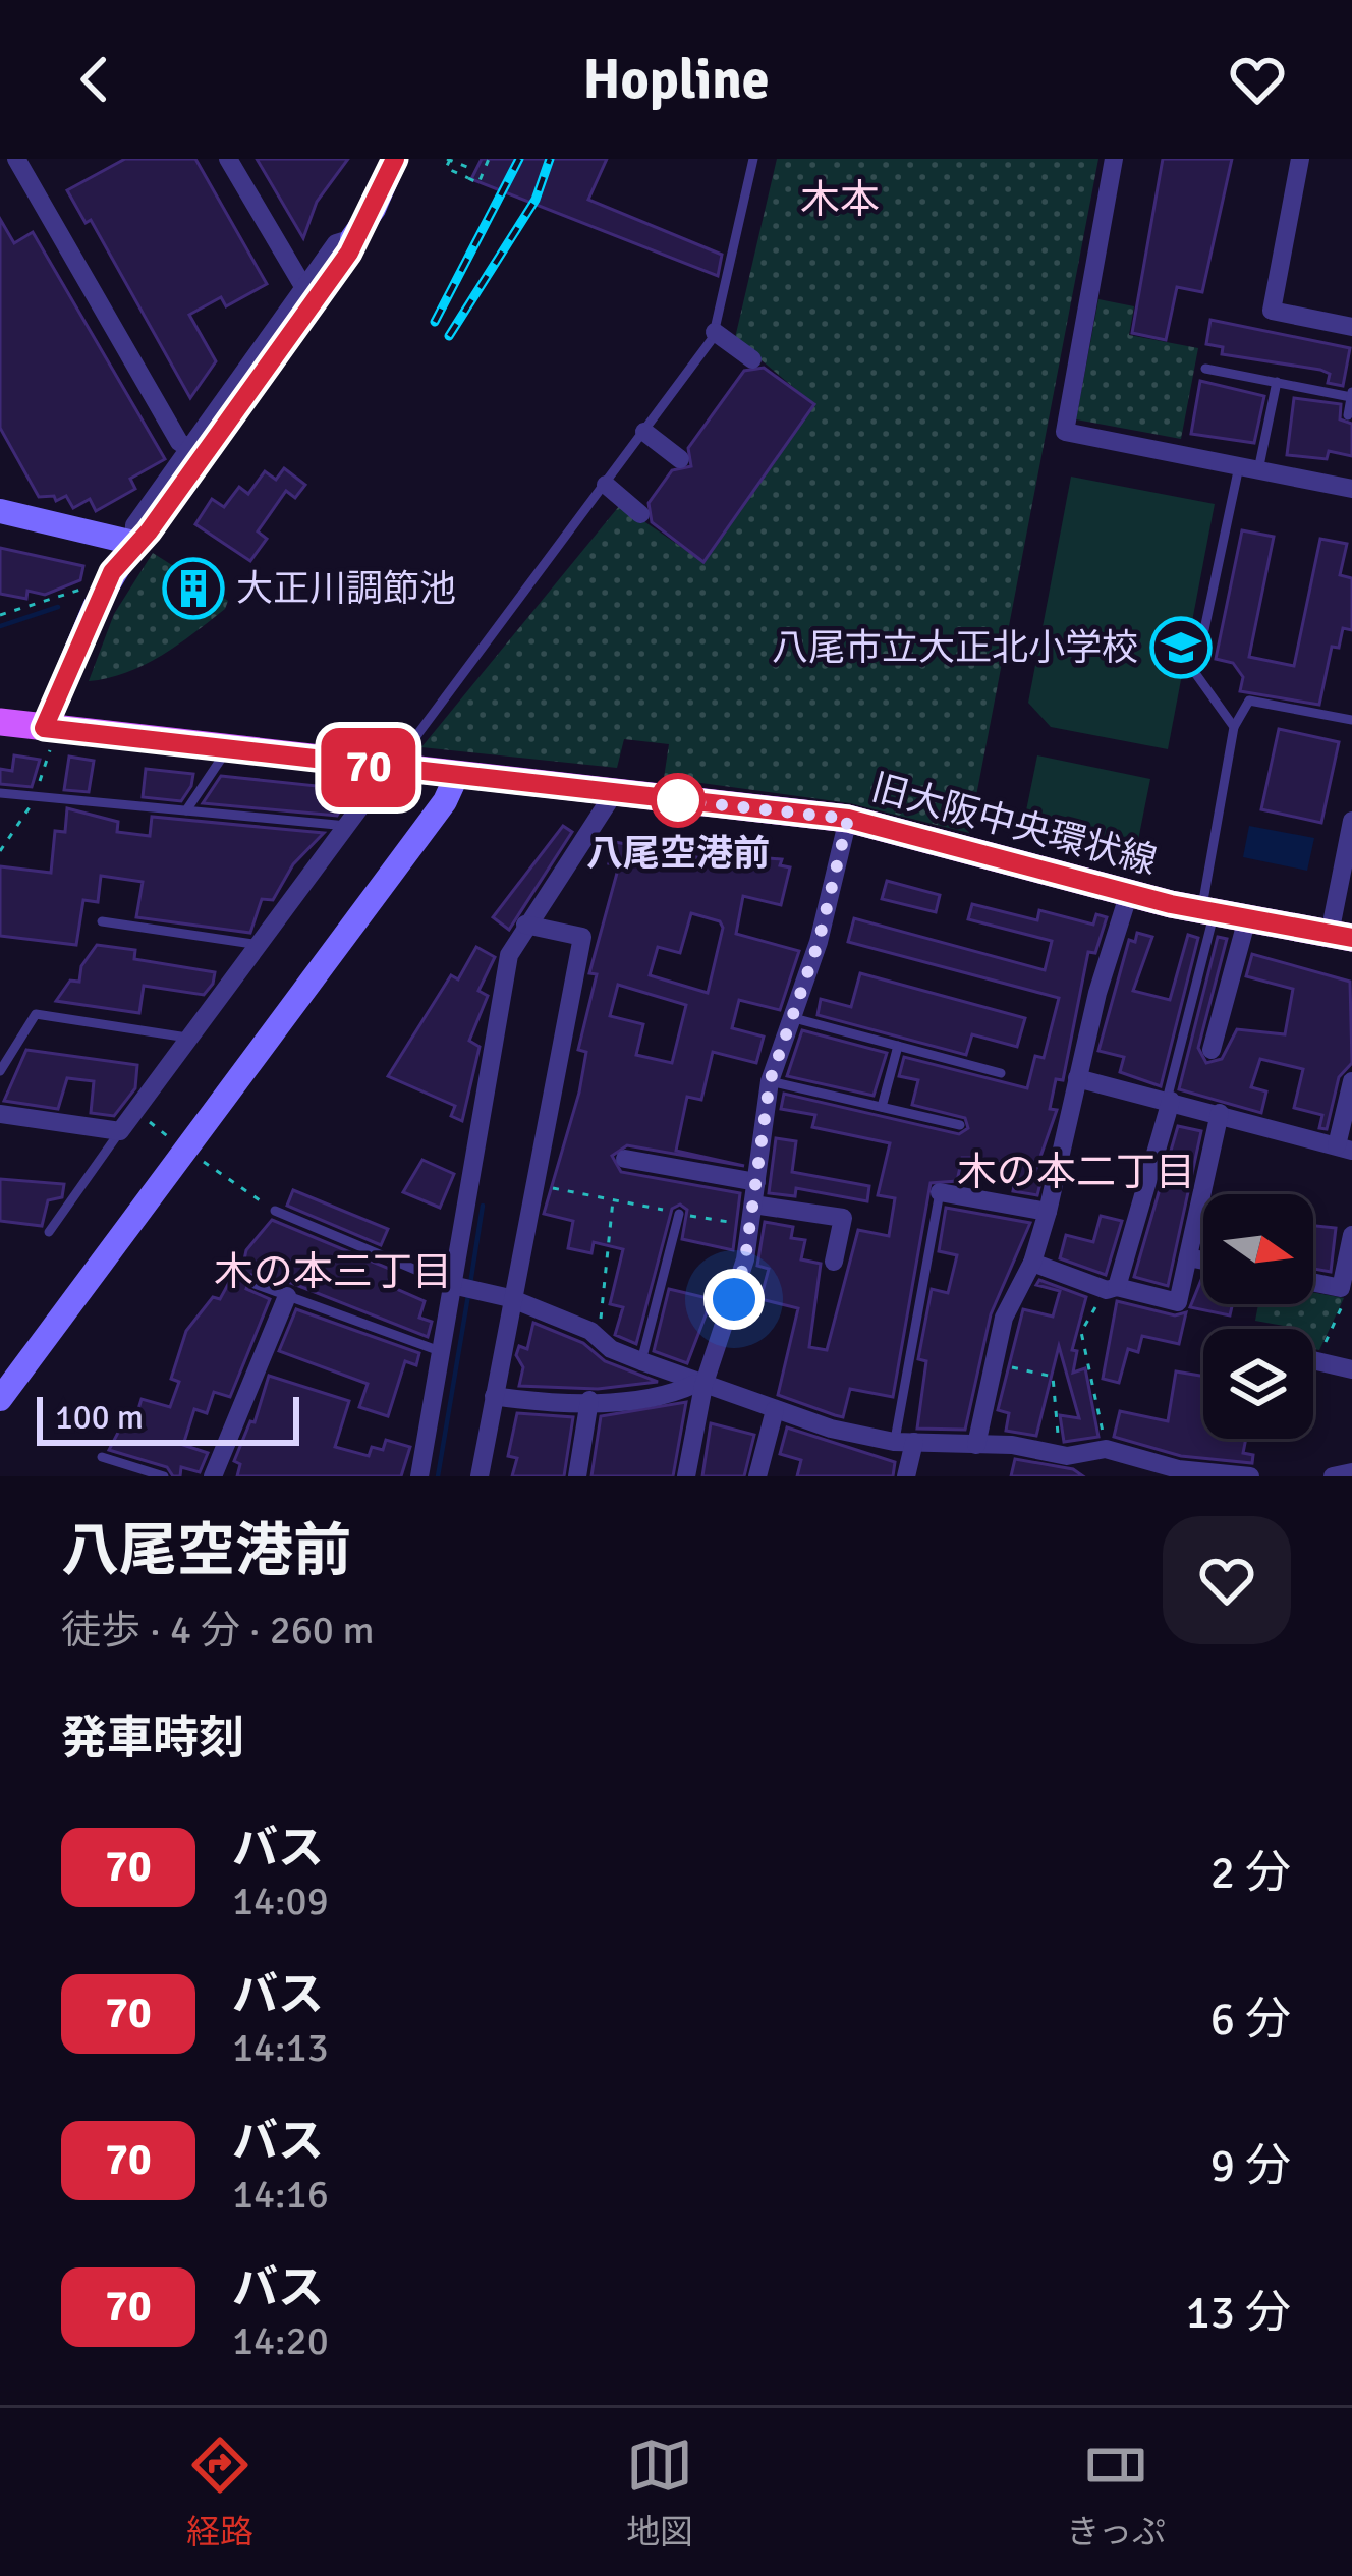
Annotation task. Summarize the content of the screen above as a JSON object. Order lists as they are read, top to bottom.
{
  "streets": {
    "main road": ["旧大阪中央環状線"]
  },
  "districts": ["木本", "木の本二丁目", "木の本三丁目"],
  "places": {
    "building": ["大正川調節池"],
    "school or university": ["八尾市立大正北小学校"],
    "other": ["八尾空港前"]
  },
  "lines": ["bus line 70"],
  "scale_bar": "100 m",
  "north": "right",
  "page": {
    "header": "Hopline",
    "on_map": "70",
    "scale": "100 m",
    "heading": [
      ["八尾空港前", "徒歩 · 4 分 · 260 m"],
      "発車時刻"
    ],
    "list": [
      {
        "mark": "70",
        "name": "バス",
        "note": "14:09",
        "value": "2 分"
      },
      {
        "mark": "70",
        "name": "バス",
        "note": "14:13",
        "value": "6 分"
      },
      {
        "mark": "70",
        "name": "バス",
        "note": "14:16",
        "value": "9 分"
      },
      {
        "mark": "70",
        "name": "バス",
        "note": "14:20",
        "value": "13 分"
      }
    ],
    "tabs": ["経路", "地図", "きっぷ"]
  }
}
